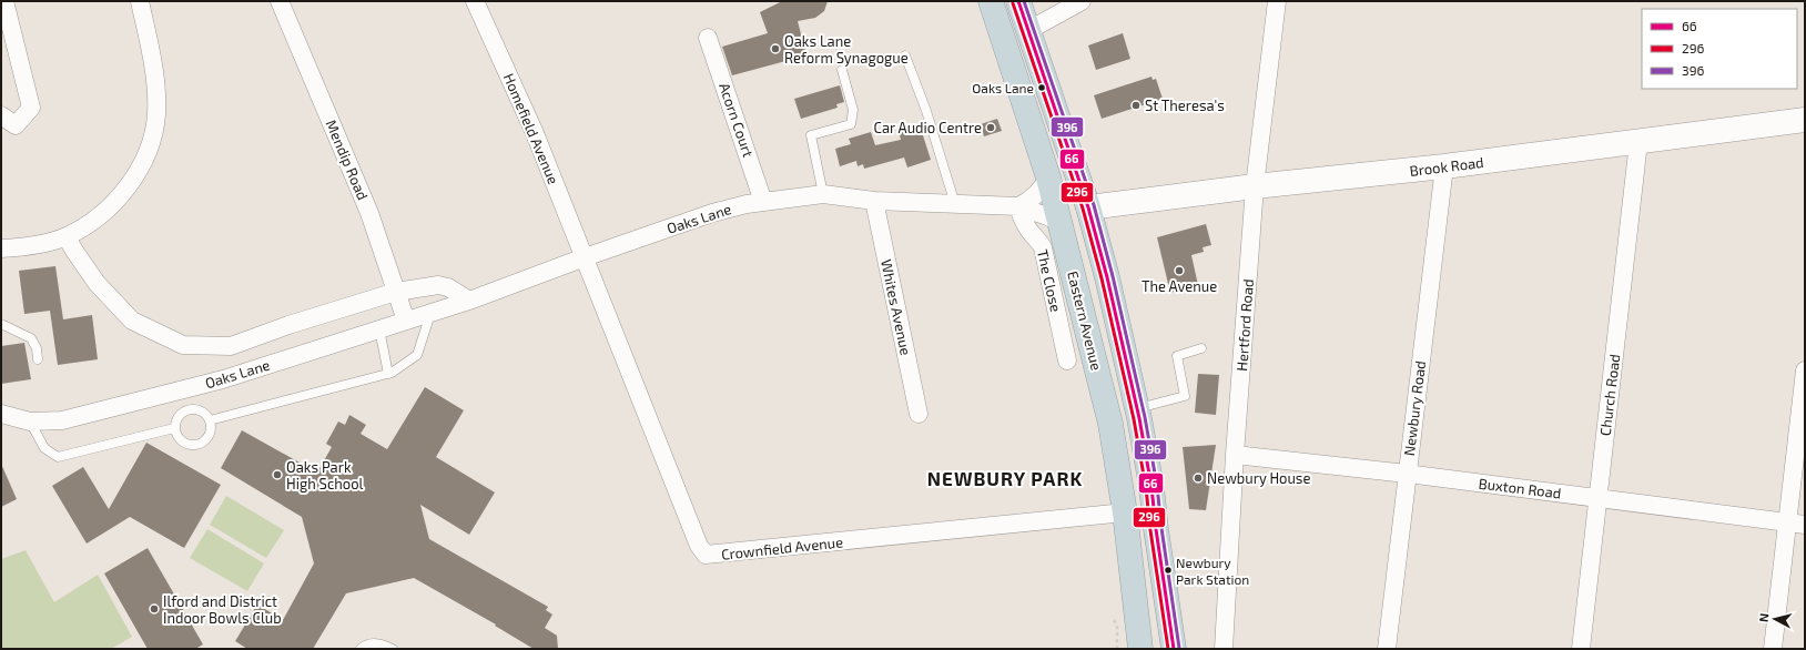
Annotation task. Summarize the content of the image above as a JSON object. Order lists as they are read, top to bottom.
{
  "streets": {
    "highway": ["Eastern Avenue"],
    "street": [
      "Acorn Court",
      "Homefield Avenue",
      "Mendip Road",
      "Brook Road",
      "Oaks Lane",
      "The Close",
      "Whites Avenue",
      "Hertford Road",
      "Church Road",
      "Newbury Road",
      "Buxton Road",
      "Crownfield Avenue"
    ]
  },
  "crossings": [
    ["Acorn Court", "Oaks Lane"],
    ["Homefield Avenue", "Oaks Lane"],
    ["Homefield Avenue", "Crownfield Avenue"],
    ["Mendip Road", "Oaks Lane"],
    ["Brook Road", "Hertford Road"],
    ["Brook Road", "Church Road"],
    ["Brook Road", "Newbury Road"],
    ["Oaks Lane", "The Close"],
    ["Oaks Lane", "Whites Avenue"],
    ["Oaks Lane", "Eastern Avenue"],
    ["Oaks Lane", "Crownfield Avenue"],
    ["Eastern Avenue", "Crownfield Avenue"],
    ["Hertford Road", "Buxton Road"],
    ["Church Road", "Buxton Road"],
    ["Newbury Road", "Buxton Road"]
  ],
  "districts": ["NEWBURY PARK"],
  "places": [
    "Oaks Lane Reform Synagogue",
    "Oaks Lane",
    "St Theresa's",
    "Car Audio Centre",
    "The Avenue",
    "Oaks Park High School",
    "Newbury House",
    "Newbury Park Station",
    "Ilford and District Indoor Bowls Club"
  ],
  "lines": ["transit line 66", "transit line 396", "transit line 296"],
  "legend": ["66", "296", "396"],
  "north": "left"
}
